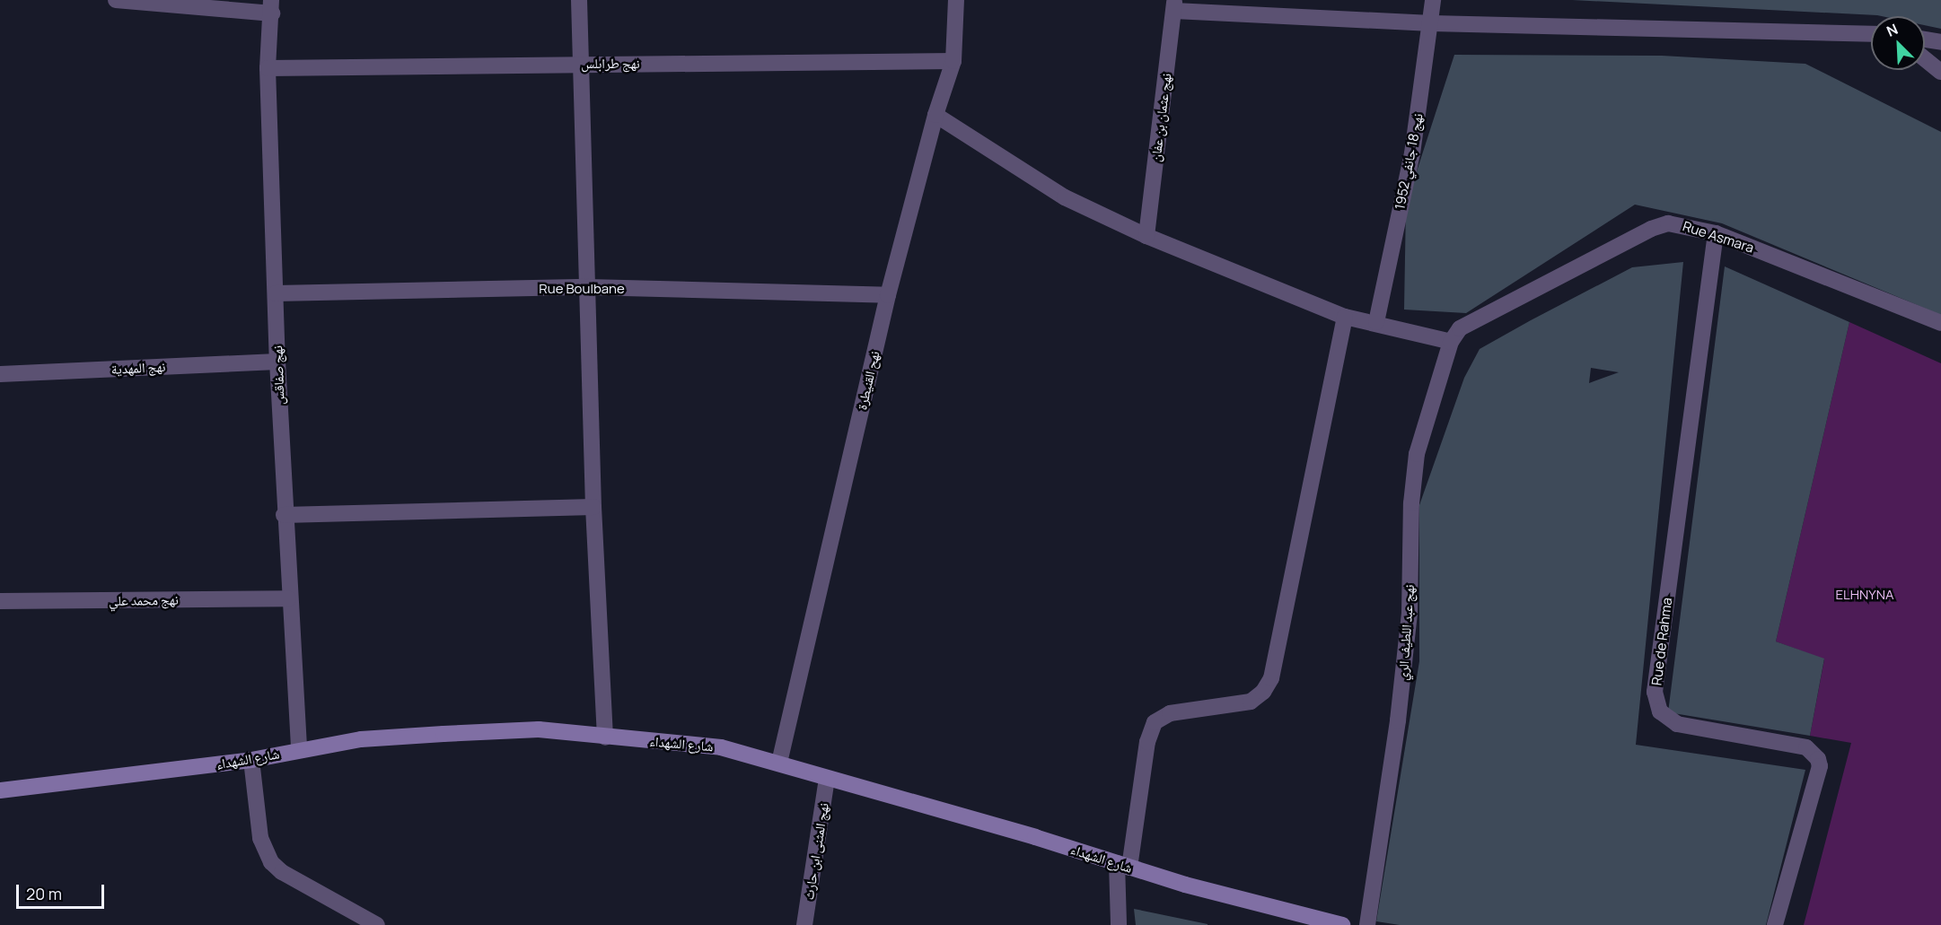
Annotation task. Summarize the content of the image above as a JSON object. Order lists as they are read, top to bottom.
{
  "streets": {
    "main road": ["شارع الشهداء"],
    "street": [
      "نهج طرابلس",
      "نهج عثمان بن عفان",
      "نهج 18 جانفي 1952",
      "Rue Asmara",
      "Rue Boulbane",
      "نهج المهدية",
      "نهج صفاقس",
      "نهح القنيطرة",
      "نهج محمد علي",
      "نهج عبد اللطيف الري",
      "Rue de Rahma",
      "نهج المثنى ابن حارث"
    ]
  },
  "crossings": [
    ["نهج طرابلس", "نهج صفاقس"],
    ["نهج طرابلس", "نهح القنيطرة"],
    ["Rue Asmara", "نهج عبد اللطيف الري"],
    ["Rue Asmara", "Rue de Rahma"],
    ["Rue Boulbane", "نهج صفاقس"],
    ["Rue Boulbane", "نهح القنيطرة"],
    ["نهج المهدية", "نهج صفاقس"],
    ["نهج صفاقس", "نهج محمد علي"],
    ["نهج صفاقس", "شارع الشهداء"],
    ["نهح القنيطرة", "شارع الشهداء"],
    ["شارع الشهداء", "نهج المثنى ابن حارث"]
  ],
  "parks": ["ELHNYNA"],
  "scale_bar": "20 m",
  "north": "top left"
}
